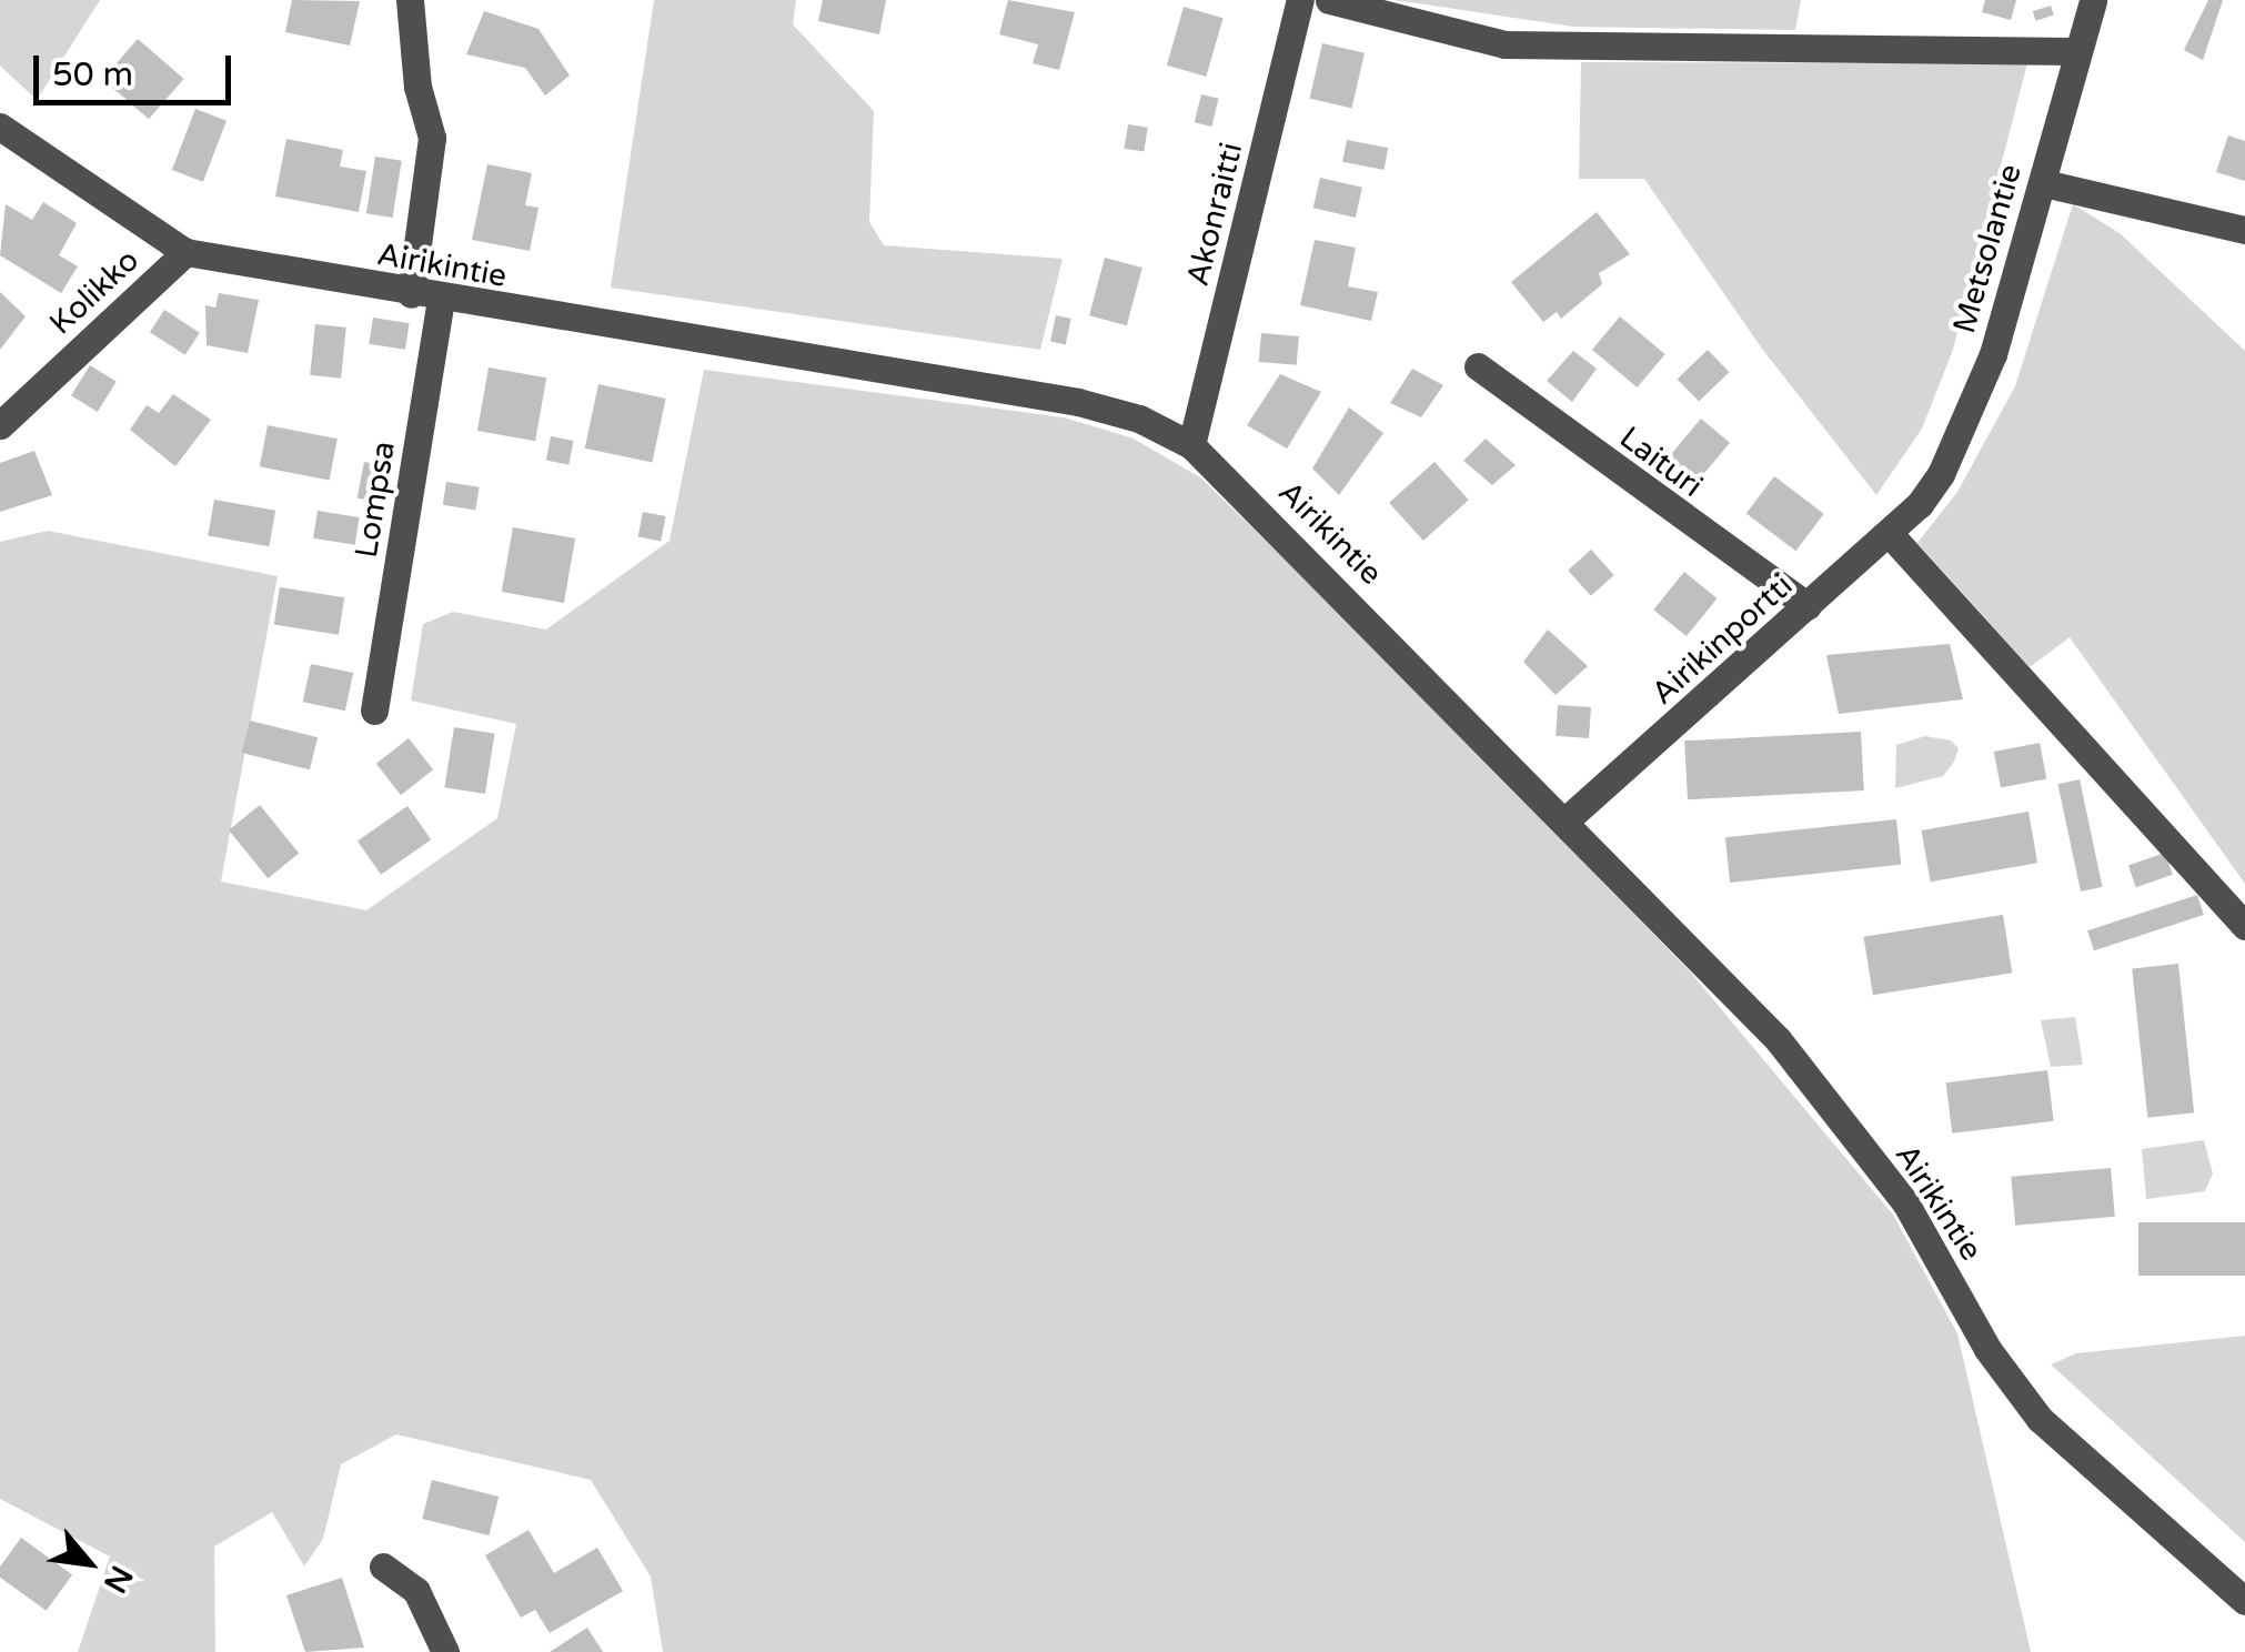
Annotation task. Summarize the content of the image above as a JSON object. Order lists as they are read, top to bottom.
{
  "streets": {
    "street": [
      "Akonraitti",
      "Metsolantie",
      "Airikintie",
      "Kolikko",
      "Laituri",
      "Lompsa",
      "Airikinportti"
    ]
  },
  "crossings": [
    ["Akonraitti", "Airikintie"],
    ["Metsolantie", "Airikinportti"],
    ["Airikintie", "Kolikko"],
    ["Airikintie", "Lompsa"],
    ["Airikintie", "Airikinportti"],
    ["Laituri", "Airikinportti"]
  ],
  "scale_bar": "50 m",
  "north": "bottom right"
}
